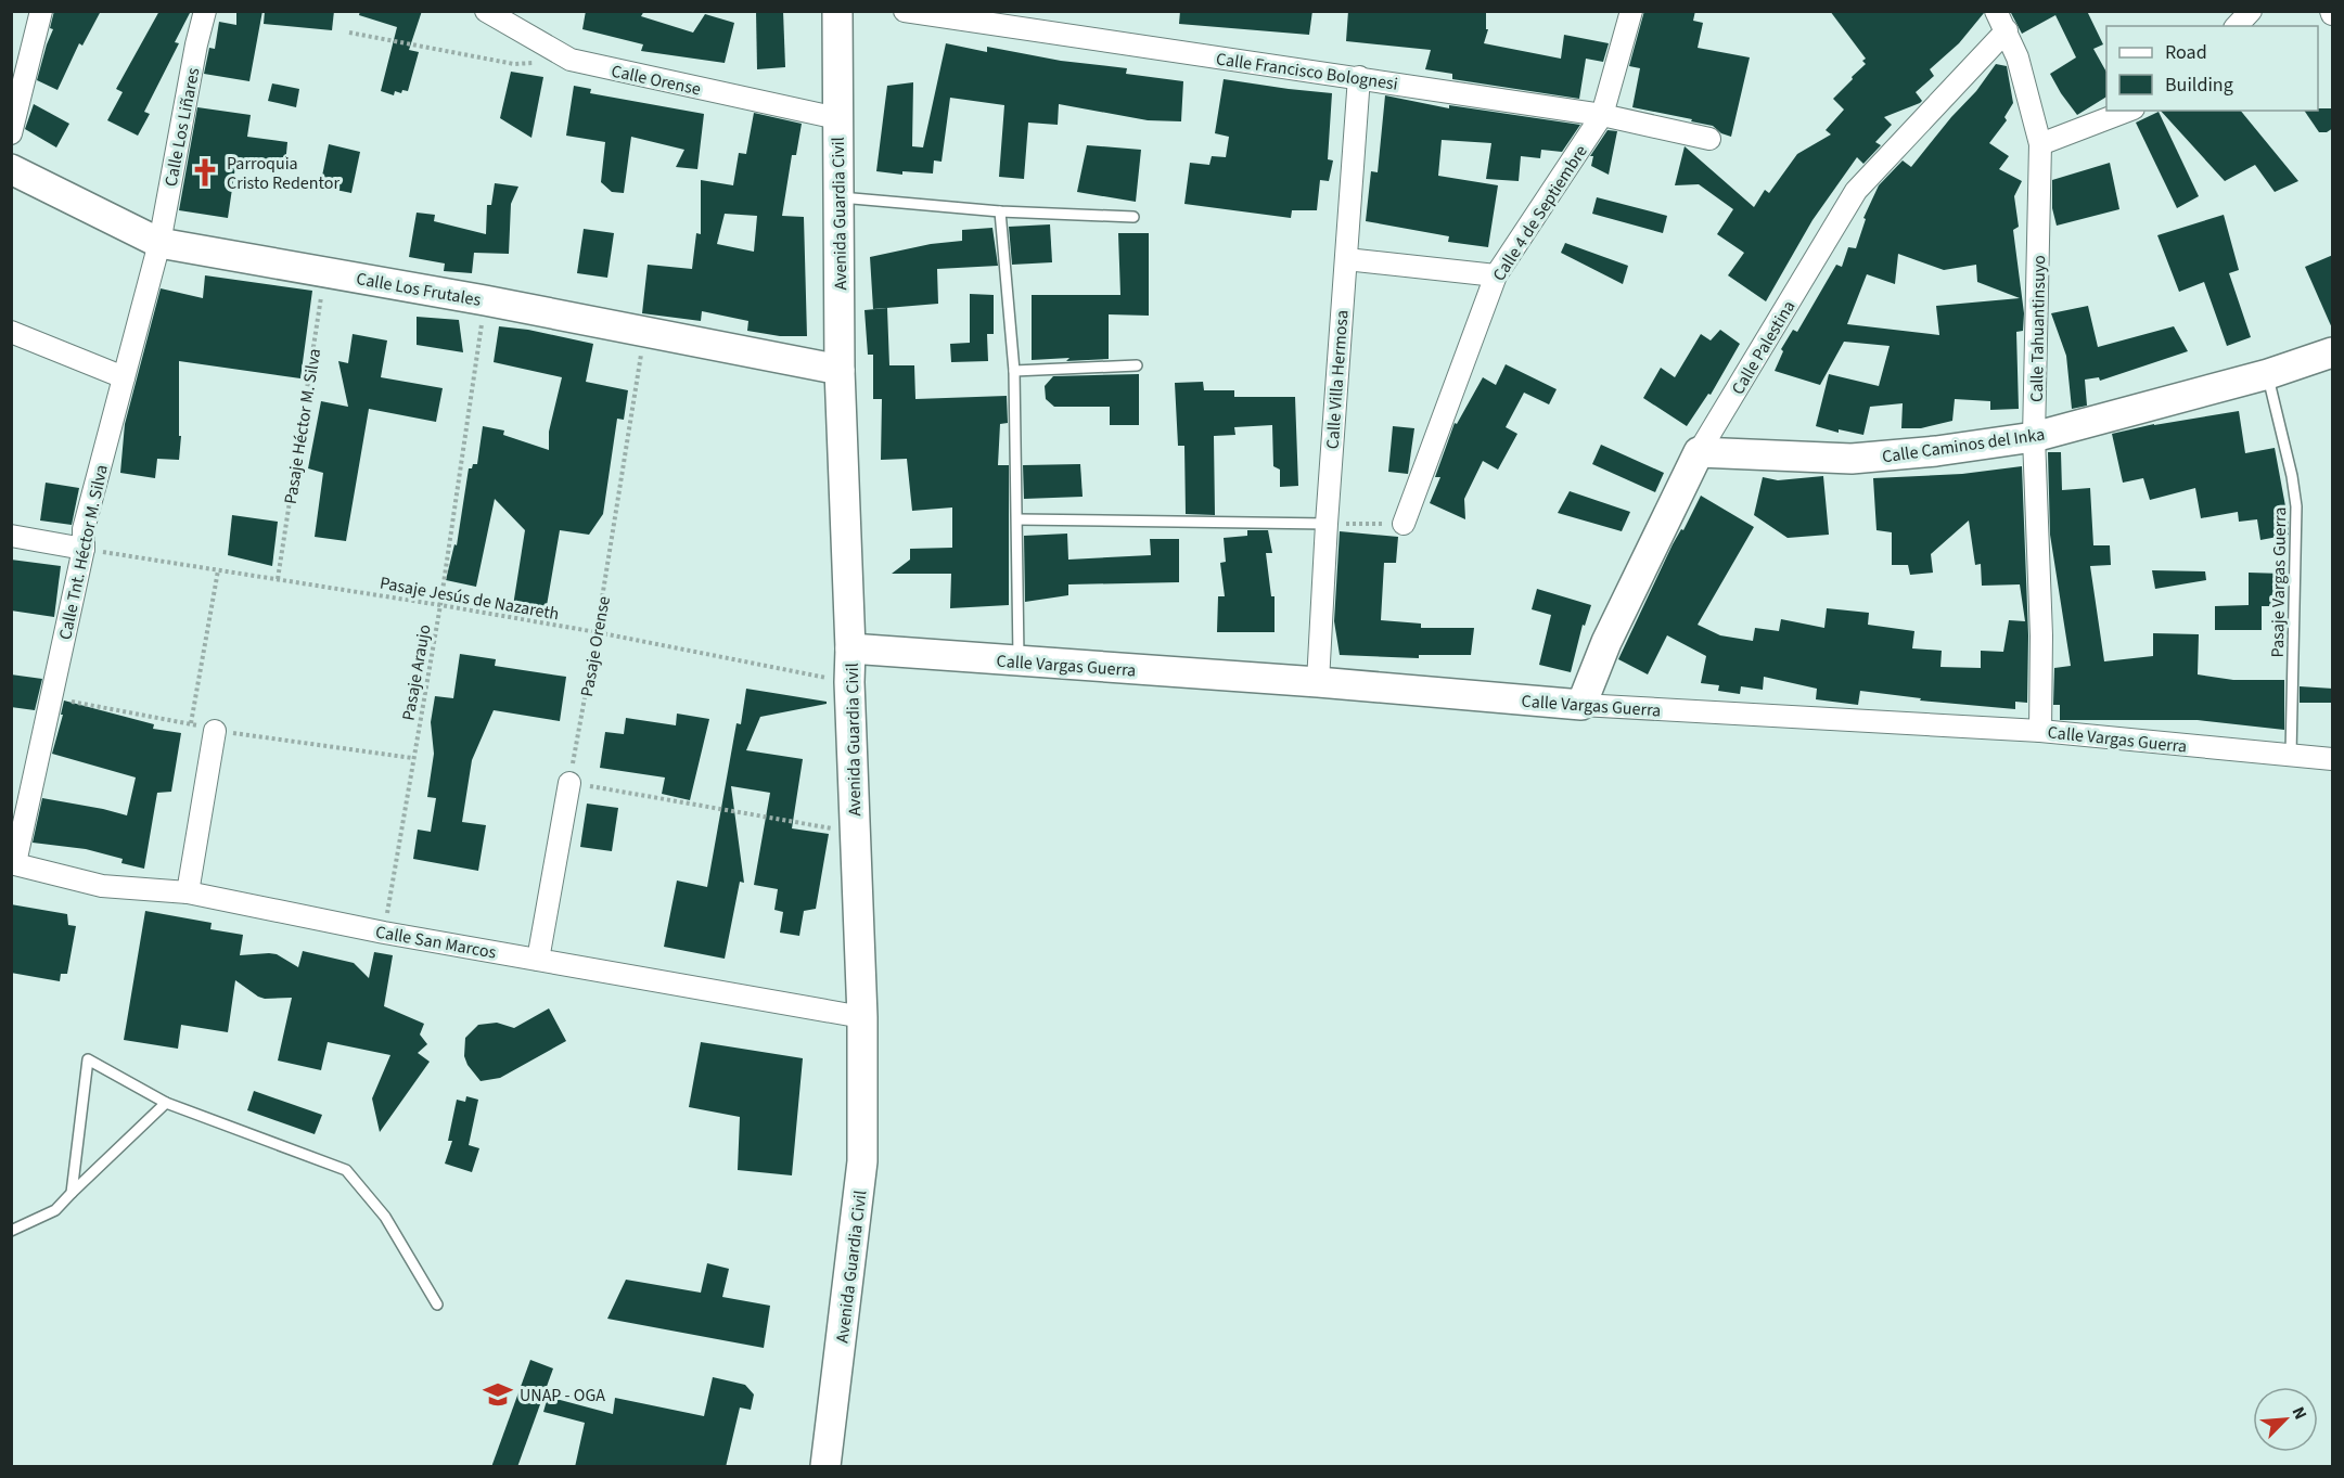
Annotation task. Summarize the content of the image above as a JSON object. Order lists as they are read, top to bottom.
{
  "streets": {
    "street": [
      "Calle Francisco Bolognesi",
      "Calle Orense",
      "Calle Los Liñares",
      "Calle 4 de Septiembre",
      "Avenida Guardia Civil",
      "Calle Los Frutales",
      "Calle Tahuantinsuyo",
      "Calle Palestina",
      "Calle Villa Hermosa",
      "Calle Caminos del Inka",
      "Calle Tnt. Héctor M. Silva",
      "Calle Vargas Guerra",
      "Calle San Marcos"
    ],
    "lane": ["Pasaje Vargas Guerra"],
    "path": [
      "Pasaje Héctor M. Silva",
      "Pasaje Jesús de Nazareth",
      "Pasaje Orense",
      "Pasaje Araujo"
    ]
  },
  "crossings": [
    ["Calle Francisco Bolognesi", "Calle 4 de Septiembre"],
    ["Calle Francisco Bolognesi", "Calle Villa Hermosa"],
    ["Calle Orense", "Avenida Guardia Civil"],
    ["Calle Los Liñares", "Calle Los Frutales"],
    ["Calle Los Liñares", "Calle Tnt. Héctor M. Silva"],
    ["Avenida Guardia Civil", "Calle Los Frutales"],
    ["Avenida Guardia Civil", "Pasaje Jesús de Nazareth"],
    ["Avenida Guardia Civil", "Calle Vargas Guerra"],
    ["Avenida Guardia Civil", "Calle San Marcos"],
    ["Calle Los Frutales", "Pasaje Héctor M. Silva"],
    ["Calle Los Frutales", "Calle Tnt. Héctor M. Silva"],
    ["Calle Los Frutales", "Pasaje Orense"],
    ["Calle Los Frutales", "Pasaje Araujo"],
    ["Calle Tahuantinsuyo", "Calle Palestina"],
    ["Calle Tahuantinsuyo", "Calle Caminos del Inka"],
    ["Calle Tahuantinsuyo", "Calle Vargas Guerra"],
    ["Calle Palestina", "Calle Caminos del Inka"],
    ["Calle Palestina", "Calle Vargas Guerra"],
    ["Calle Villa Hermosa", "Calle Vargas Guerra"],
    ["Pasaje Héctor M. Silva", "Pasaje Jesús de Nazareth"],
    ["Calle Caminos del Inka", "Pasaje Vargas Guerra"],
    ["Calle Tnt. Héctor M. Silva", "Pasaje Jesús de Nazareth"],
    ["Calle Tnt. Héctor M. Silva", "Calle San Marcos"],
    ["Pasaje Vargas Guerra", "Calle Vargas Guerra"],
    ["Pasaje Jesús de Nazareth", "Pasaje Orense"],
    ["Pasaje Jesús de Nazareth", "Pasaje Araujo"],
    ["Pasaje Araujo", "Calle San Marcos"]
  ],
  "places": {
    "church": ["Parroquia Cristo Redentor"],
    "school or university": ["UNAP - OGA"]
  },
  "legend": ["Road", "Building"],
  "north": "top right"
}
